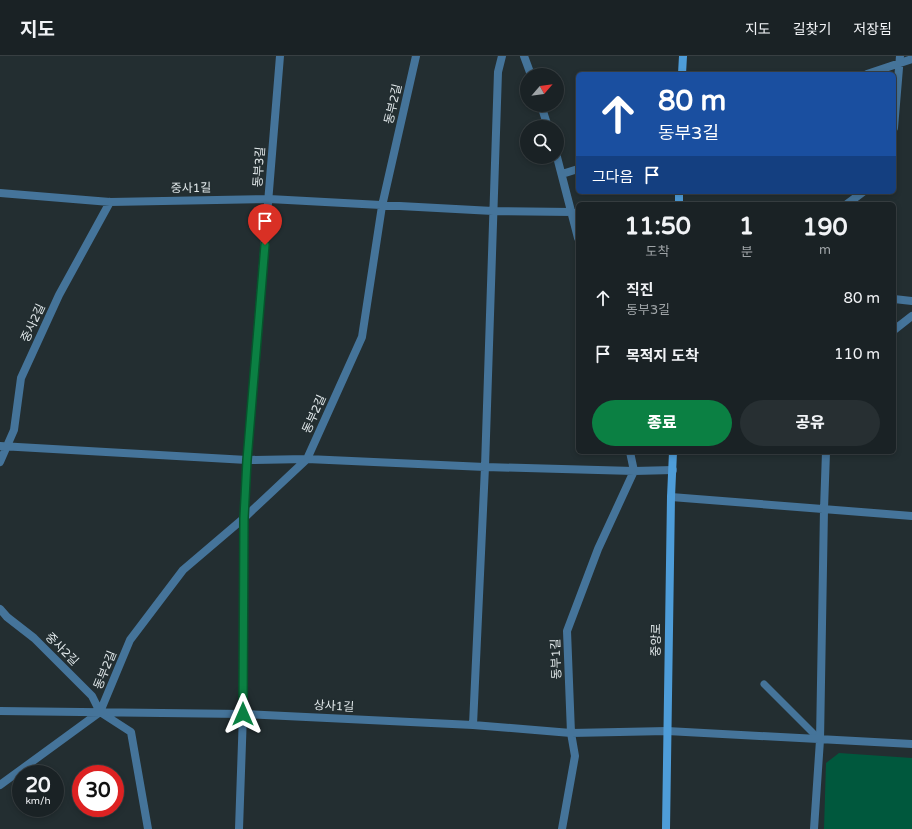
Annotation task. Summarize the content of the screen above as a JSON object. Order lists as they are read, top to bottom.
{
  "streets": {
    "street": [
      "동부2길",
      "동부3길",
      "중사1길",
      "중사2길",
      "중앙로",
      "동부1길",
      "상사1길"
    ]
  },
  "crossings": [
    ["동부2길", "동부3길"],
    ["동부2길", "중사1길"],
    ["동부2길", "중사2길"],
    ["동부2길", "상사1길"],
    ["동부3길", "중사1길"],
    ["동부3길", "상사1길"],
    ["중사1길", "중사2길"],
    ["중사2길", "상사1길"],
    ["중앙로", "상사1길"],
    ["동부1길", "상사1길"]
  ],
  "north": "top right",
  "page": {
    "header": "지도",
    "nav": ["지도", "길찾기", "저장됨"],
    "turn": ["80 m", "동부3길"],
    "then": "그다음",
    "eta": [
      "11:50",
      "도착",
      "1",
      "분",
      "190",
      "m"
    ],
    "list": [
      {
        "name": "직진",
        "note": "동부3길",
        "value": "80 m"
      },
      {
        "name": "목적지 도착",
        "value": "110 m"
      }
    ],
    "buttons": ["종료", "공유"],
    "speed": "20 km/h",
    "limit": "30"
  }
}
